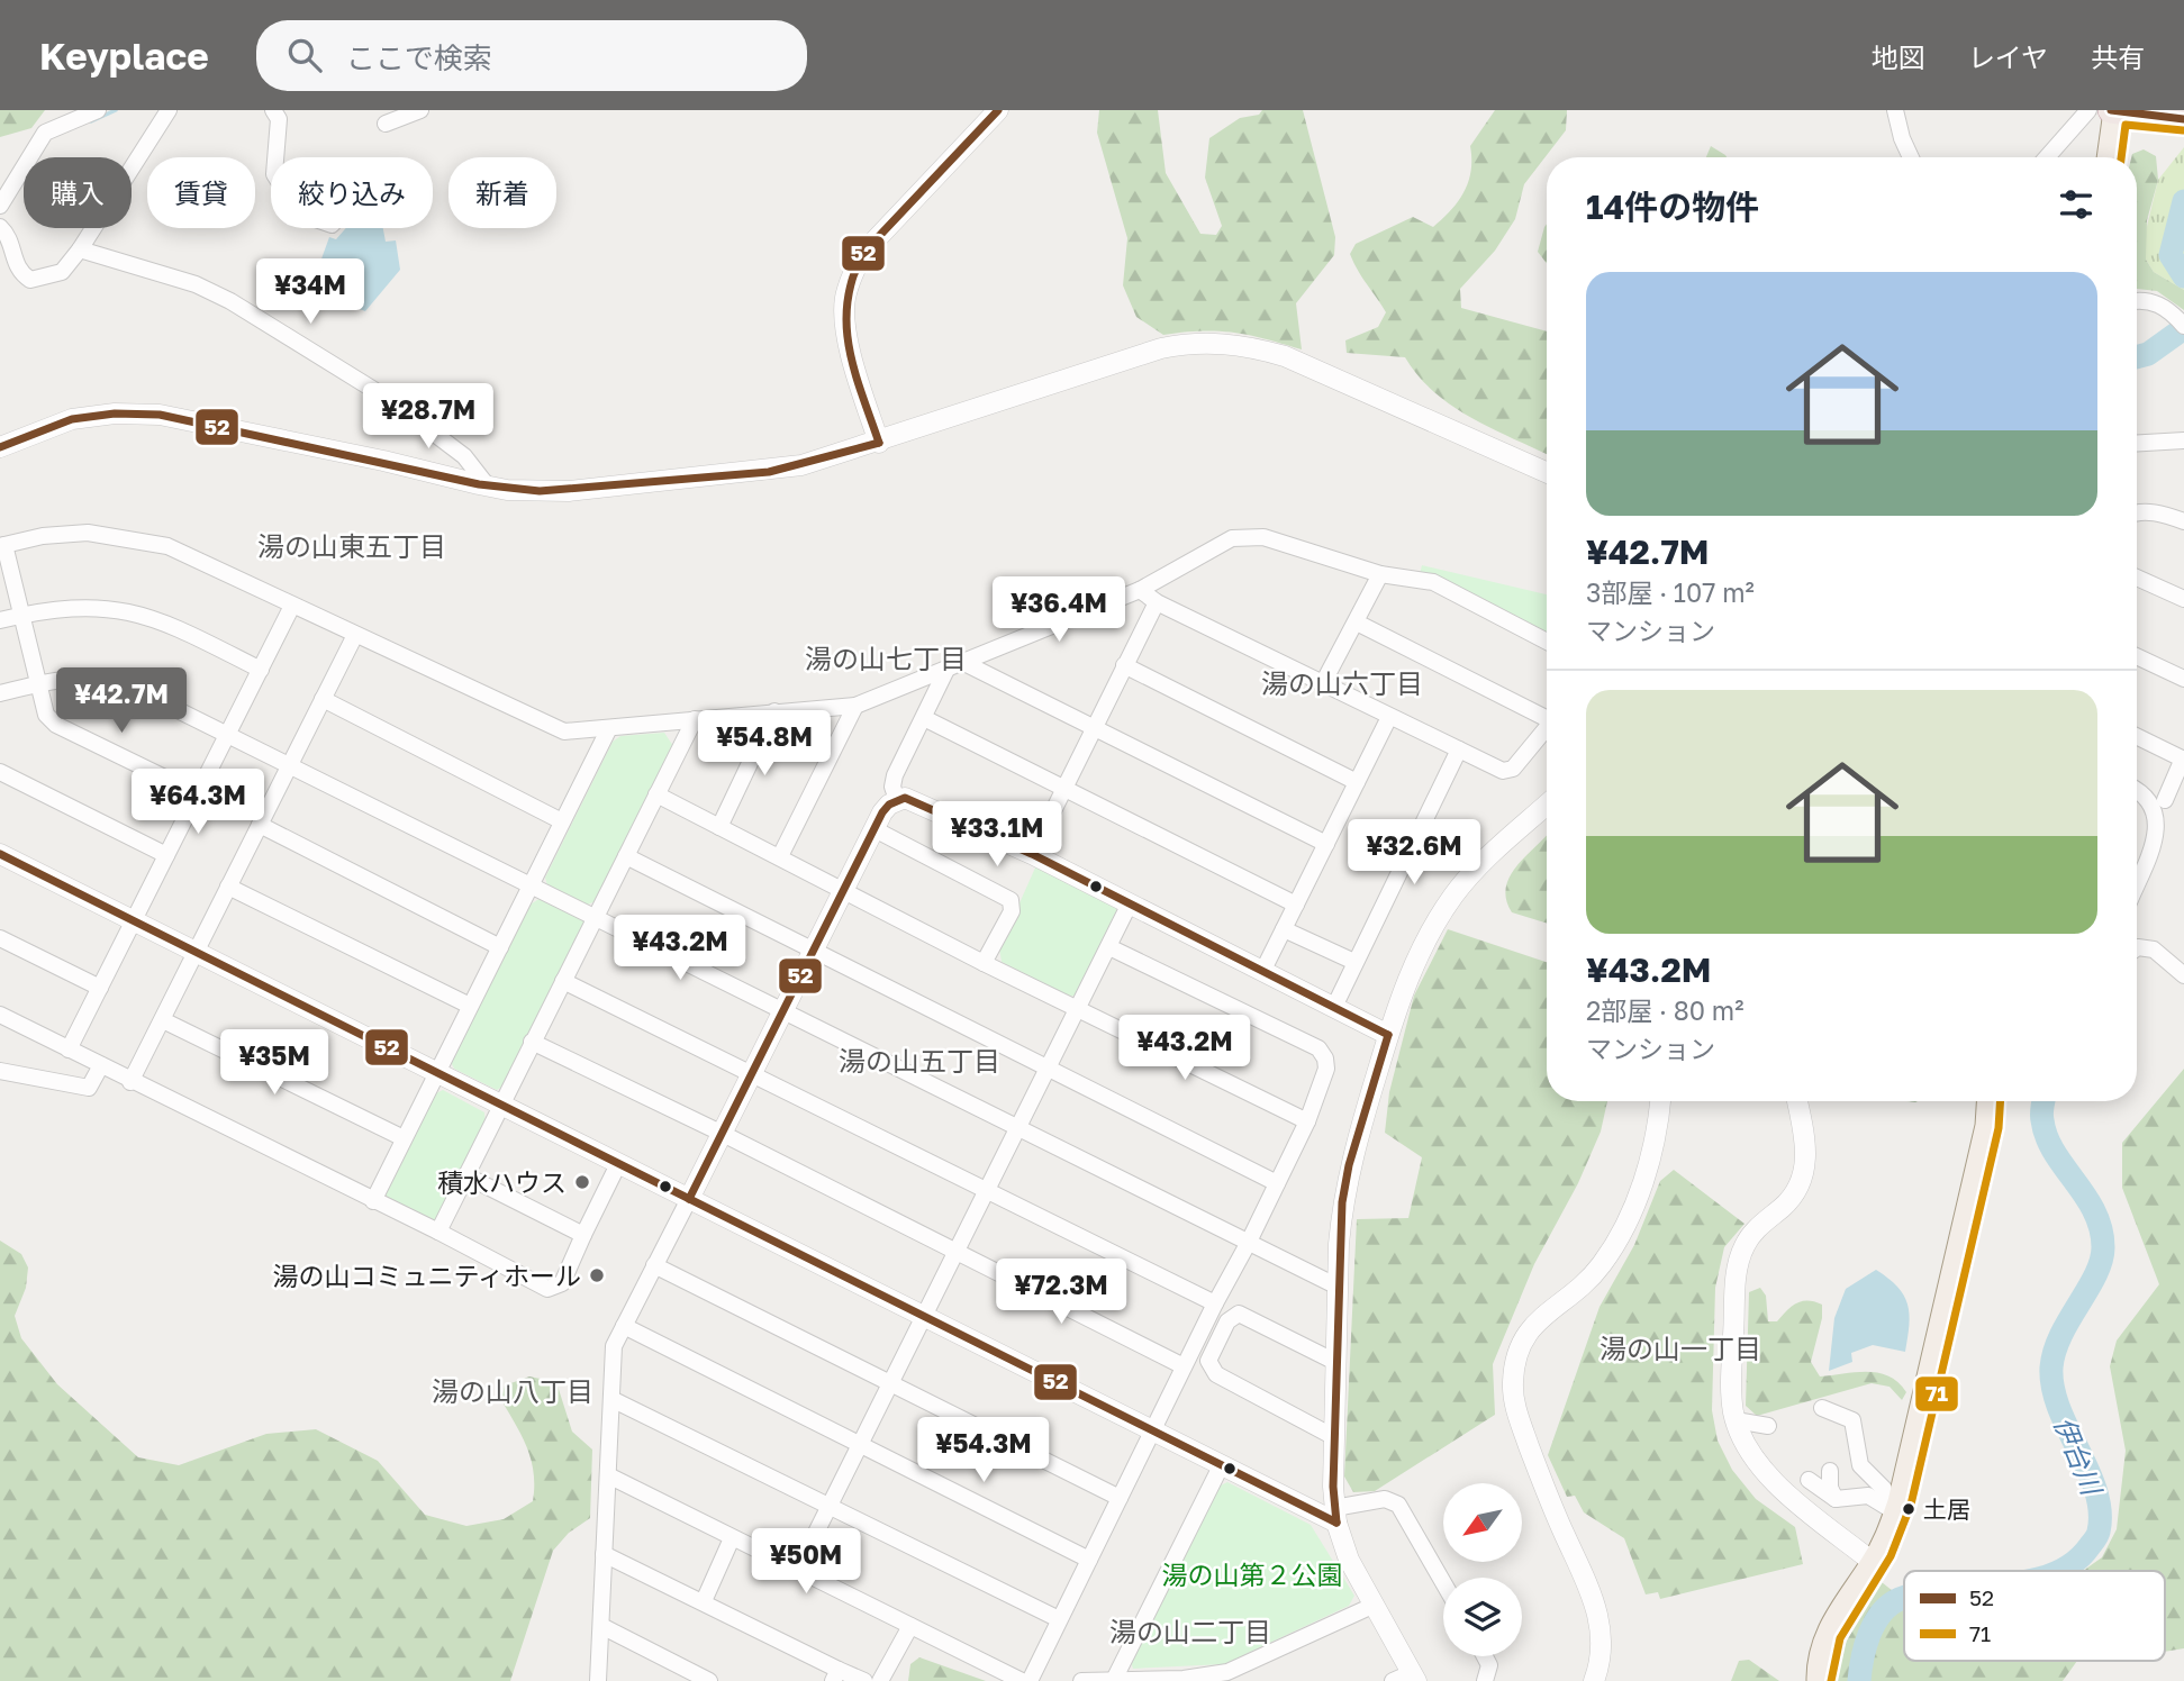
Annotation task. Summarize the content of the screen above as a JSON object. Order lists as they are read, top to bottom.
{
  "districts": [
    "湯の山東五丁目",
    "湯の山七丁目",
    "湯の山六丁目",
    "湯の山五丁目",
    "湯の山一丁目",
    "湯の山八丁目",
    "湯の山二丁目"
  ],
  "water": ["伊台川"],
  "parks": ["湯の山第２公園"],
  "places": ["積水ハウス", "湯の山コミュニティホール", "土居"],
  "lines": ["transit line 52", "transit line 71"],
  "legend": ["52", "71"],
  "north": "bottom left",
  "page": {
    "header": "Keyplace",
    "search": "ここで検索",
    "nav": ["地図", "レイヤ", "共有"],
    "chip": [
      "購入",
      "賃貸",
      "絞り込み",
      "新着"
    ],
    "heading": "14件の物件",
    "list": [
      {
        "name": "¥42.7M",
        "note": "3部屋 · 107 m² · マンション"
      },
      {
        "name": "¥43.2M",
        "note": "2部屋 · 80 m² · マンション"
      }
    ],
    "price": [
      "¥34M",
      "¥28.7M",
      "¥36.4M",
      "¥42.7M",
      "¥54.8M",
      "¥64.3M",
      "¥33.1M",
      "¥32.6M",
      "¥43.2M",
      "¥43.2M",
      "¥35M",
      "¥72.3M",
      "¥54.3M",
      "¥50M"
    ]
  }
}
